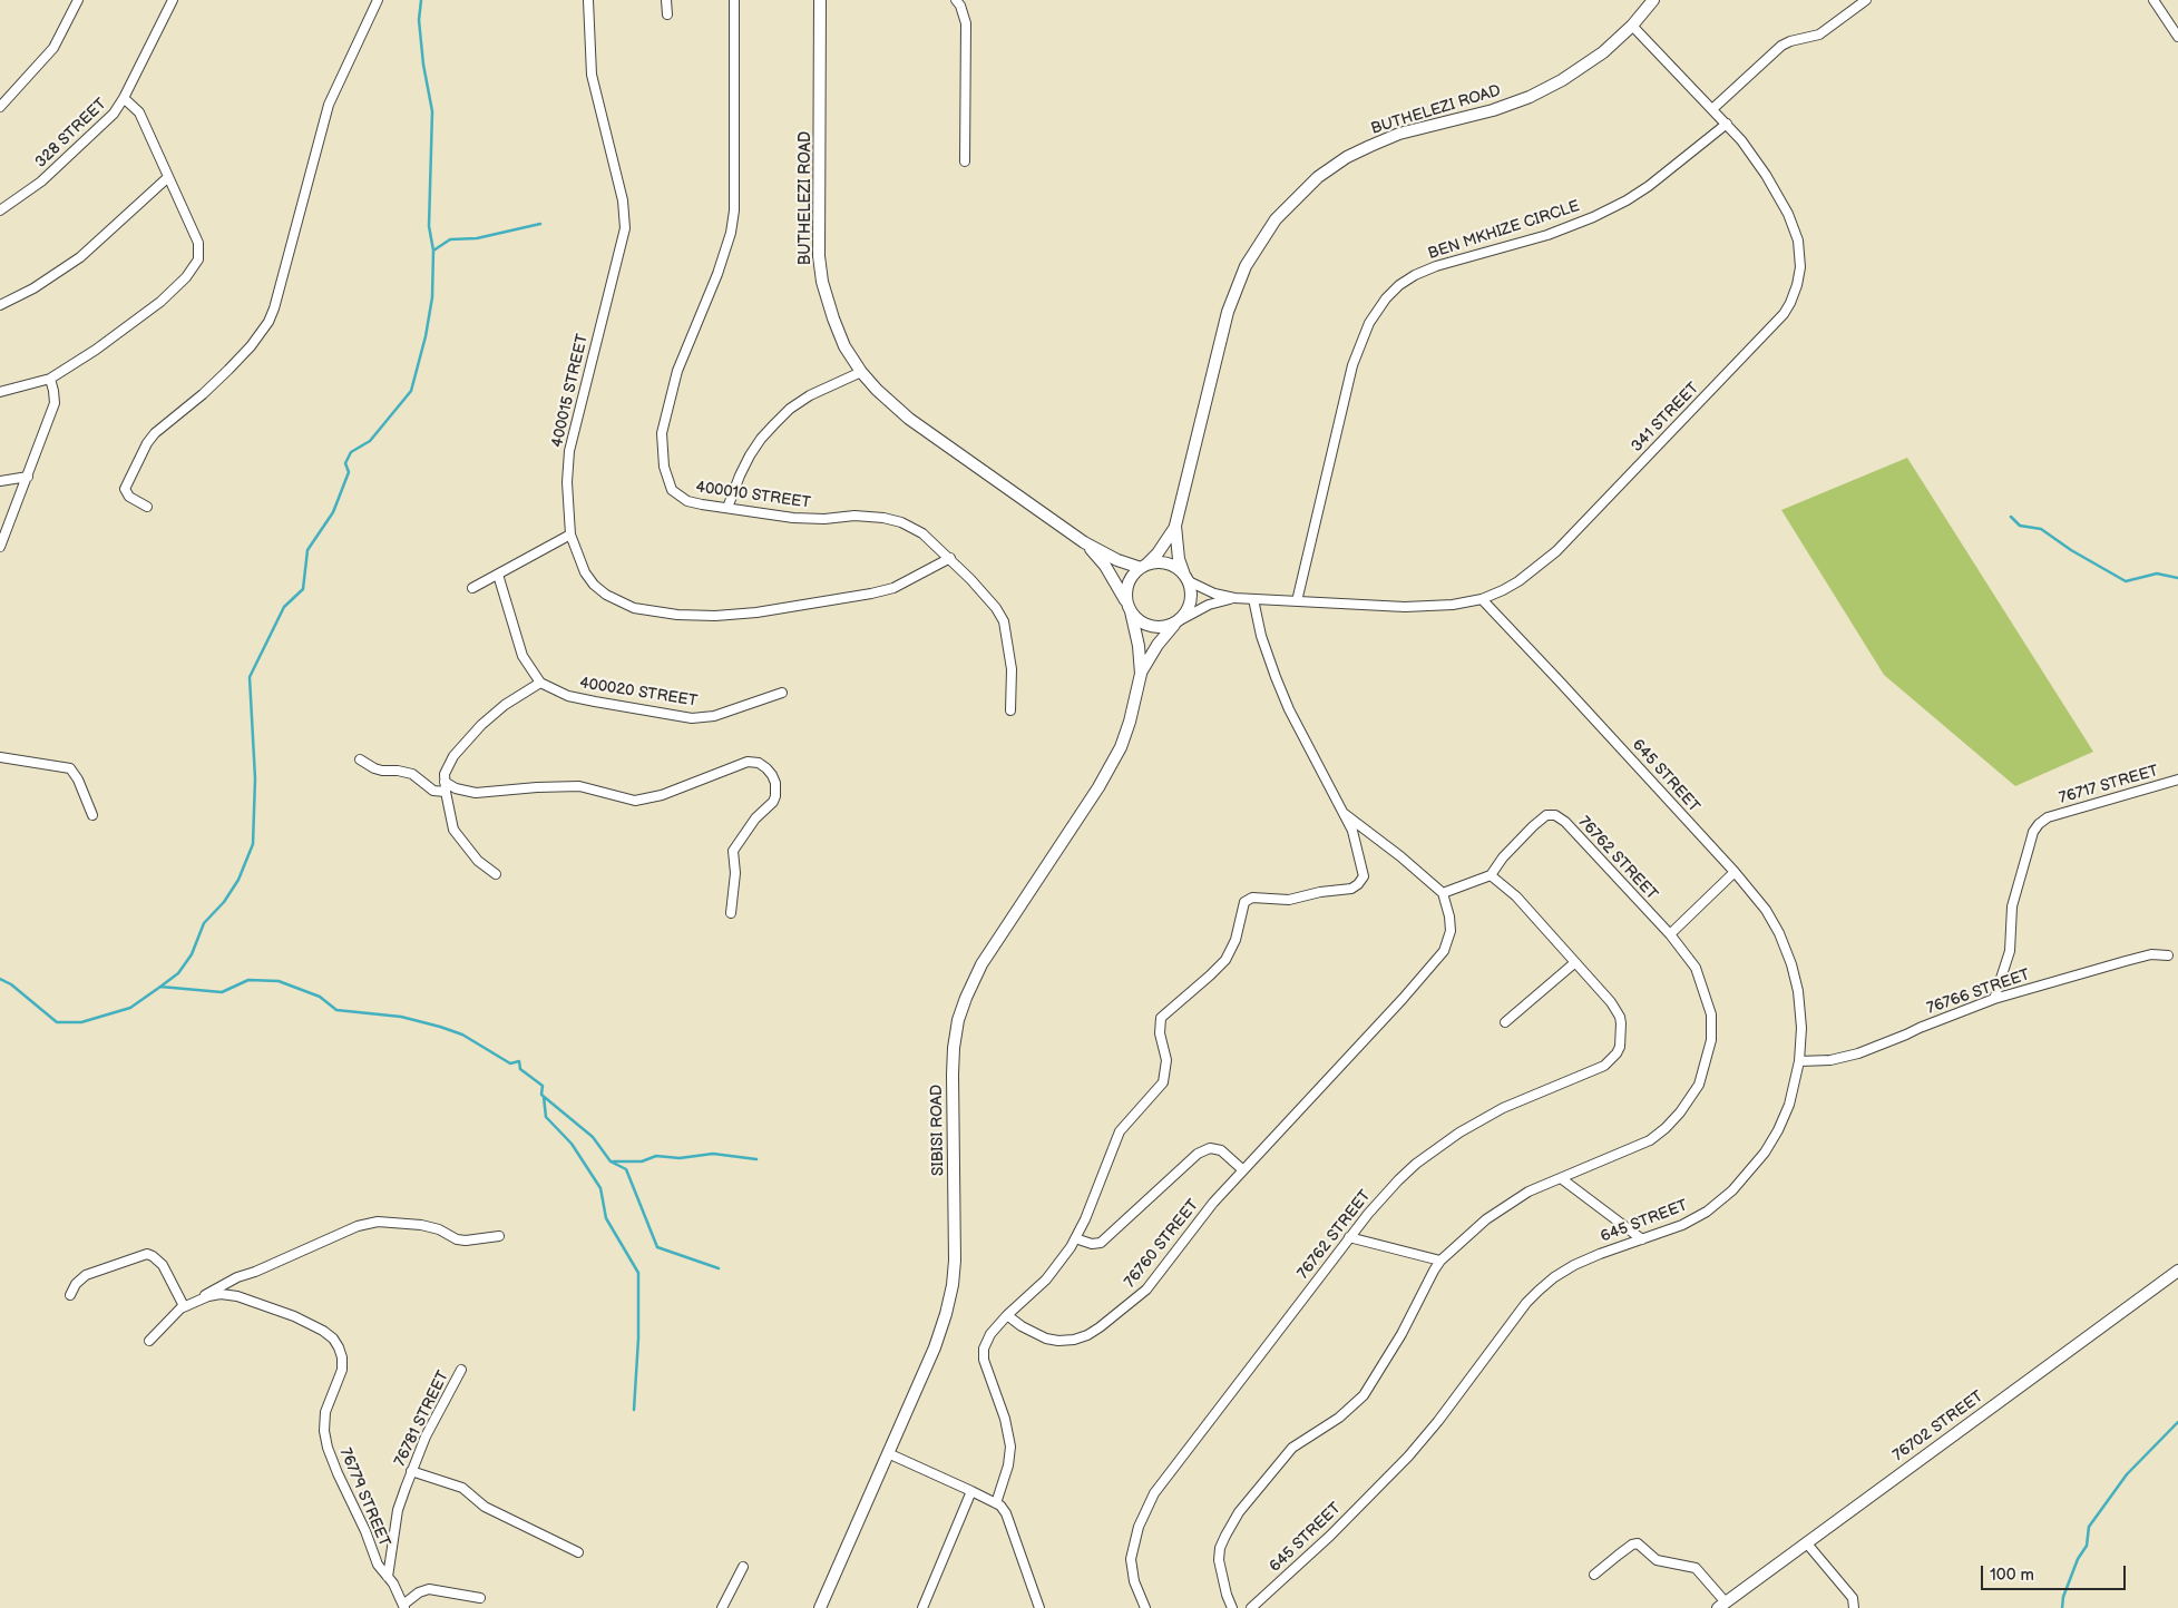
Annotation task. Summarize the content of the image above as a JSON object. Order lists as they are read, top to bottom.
{
  "streets": {
    "street": [
      "BUTHELEZI ROAD",
      "328 STREET",
      "BEN MKHIZE CIRCLE",
      "400015 STREET",
      "341 STREET",
      "400010 STREET",
      "400020 STREET",
      "645 STREET",
      "76717 STREET",
      "76762 STREET",
      "76766 STREET",
      "SIBISI ROAD",
      "76760 STREET",
      "76781 STREET",
      "76702 STREET",
      "76779 STREET"
    ]
  },
  "crossings": [
    ["BUTHELEZI ROAD", "341 STREET"],
    ["BUTHELEZI ROAD", "SIBISI ROAD"],
    ["BEN MKHIZE CIRCLE", "341 STREET"],
    ["400015 STREET", "400010 STREET"],
    ["341 STREET", "645 STREET"],
    ["341 STREET", "SIBISI ROAD"],
    ["645 STREET", "76766 STREET"],
    ["76717 STREET", "76766 STREET"],
    ["76781 STREET", "76779 STREET"]
  ],
  "scale_bar": "100 m"
}
